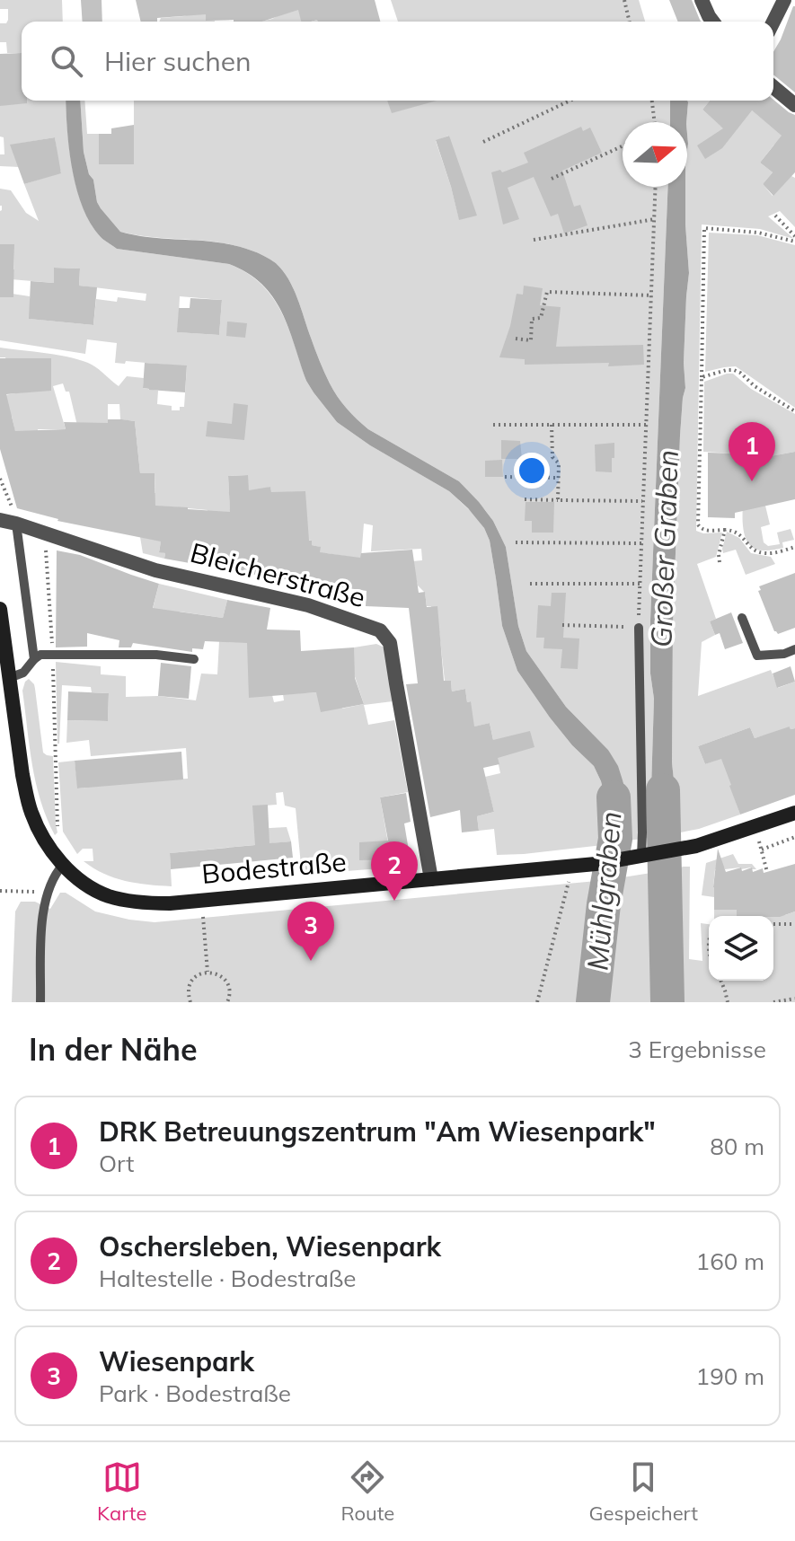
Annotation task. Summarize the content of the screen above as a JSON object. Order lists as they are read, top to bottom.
{
  "streets": {
    "main road": ["Bodestraße"],
    "street": ["Bleicherstraße"]
  },
  "crossings": [
    ["Bleicherstraße", "Bodestraße"]
  ],
  "water": ["Großer Graben", "Mühlgraben"],
  "north": "right",
  "page": {
    "search": "Hier suchen",
    "pins": ["1", "2", "3"],
    "heading": ["In der Nähe", "3 Ergebnisse"],
    "list": [
      {
        "mark": "1",
        "name": "DRK Betreuungszentrum \"Am Wiesenpark\"",
        "note": "Ort",
        "value": "80 m"
      },
      {
        "mark": "2",
        "name": "Oschersleben, Wiesenpark",
        "note": "Haltestelle · Bodestraße",
        "value": "160 m"
      },
      {
        "mark": "3",
        "name": "Wiesenpark",
        "note": "Park · Bodestraße",
        "value": "190 m"
      }
    ],
    "nav": ["Karte", "Route", "Gespeichert"]
  }
}
